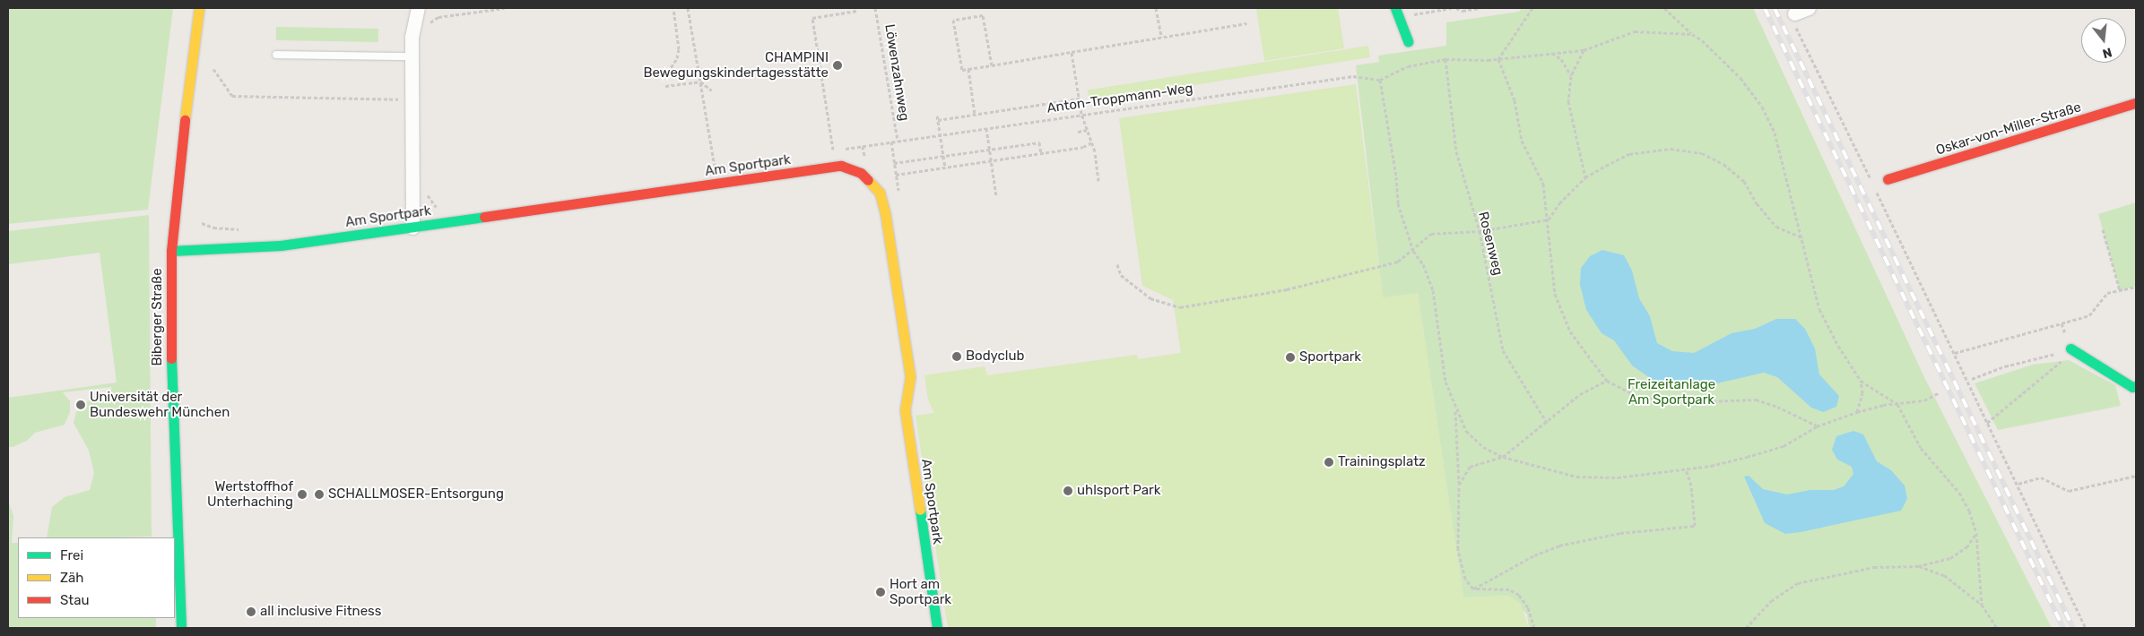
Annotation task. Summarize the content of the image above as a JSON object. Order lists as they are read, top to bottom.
{
  "streets": {
    "street": ["Oskar-von-Miller-Straße", "Am Sportpark", "Biberger Straße"],
    "path": ["Löwenzahnweg", "Anton-Troppmann-Weg", "Rosenweg"]
  },
  "crossings": [
    ["Löwenzahnweg", "Anton-Troppmann-Weg"],
    ["Am Sportpark", "Biberger Straße"]
  ],
  "parks": ["Freizeitanlage Am Sportpark"],
  "places": [
    "CHAMPINI Bewegungskindertagesstätte",
    "Bodyclub",
    "Sportpark",
    "Universität der Bundeswehr München",
    "Trainingsplatz",
    "uhlsport Park",
    "Wertstoffhof Unterhaching",
    "SCHALLMOSER-Entsorgung",
    "Hort am Sportpark",
    "all inclusive Fitness"
  ],
  "legend": ["Frei", "Zäh", "Stau"],
  "north": "bottom"
}
